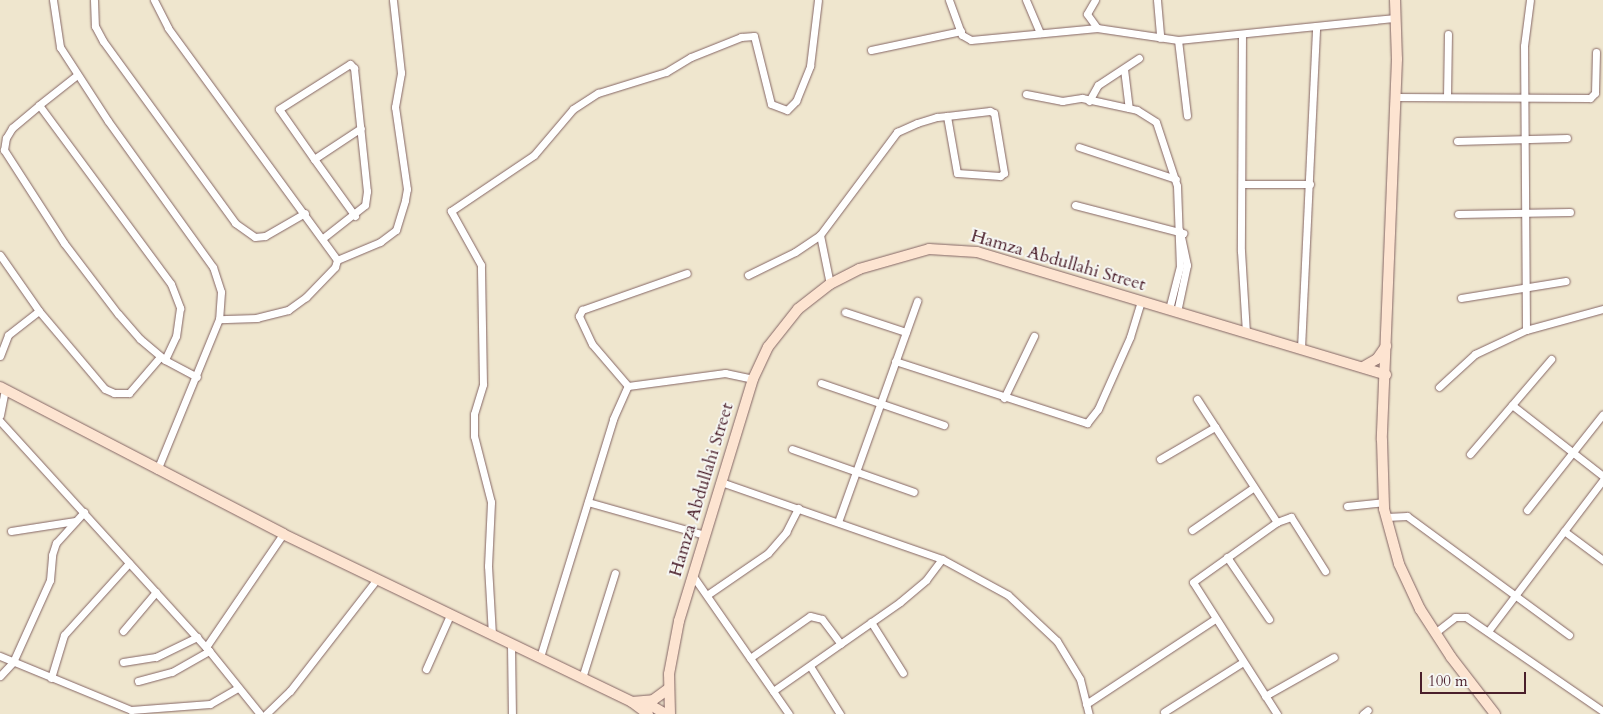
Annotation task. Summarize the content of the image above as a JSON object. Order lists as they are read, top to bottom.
{
  "streets": {
    "main road": ["Hamza Abdullahi Street"]
  },
  "scale_bar": "100 m"
}
